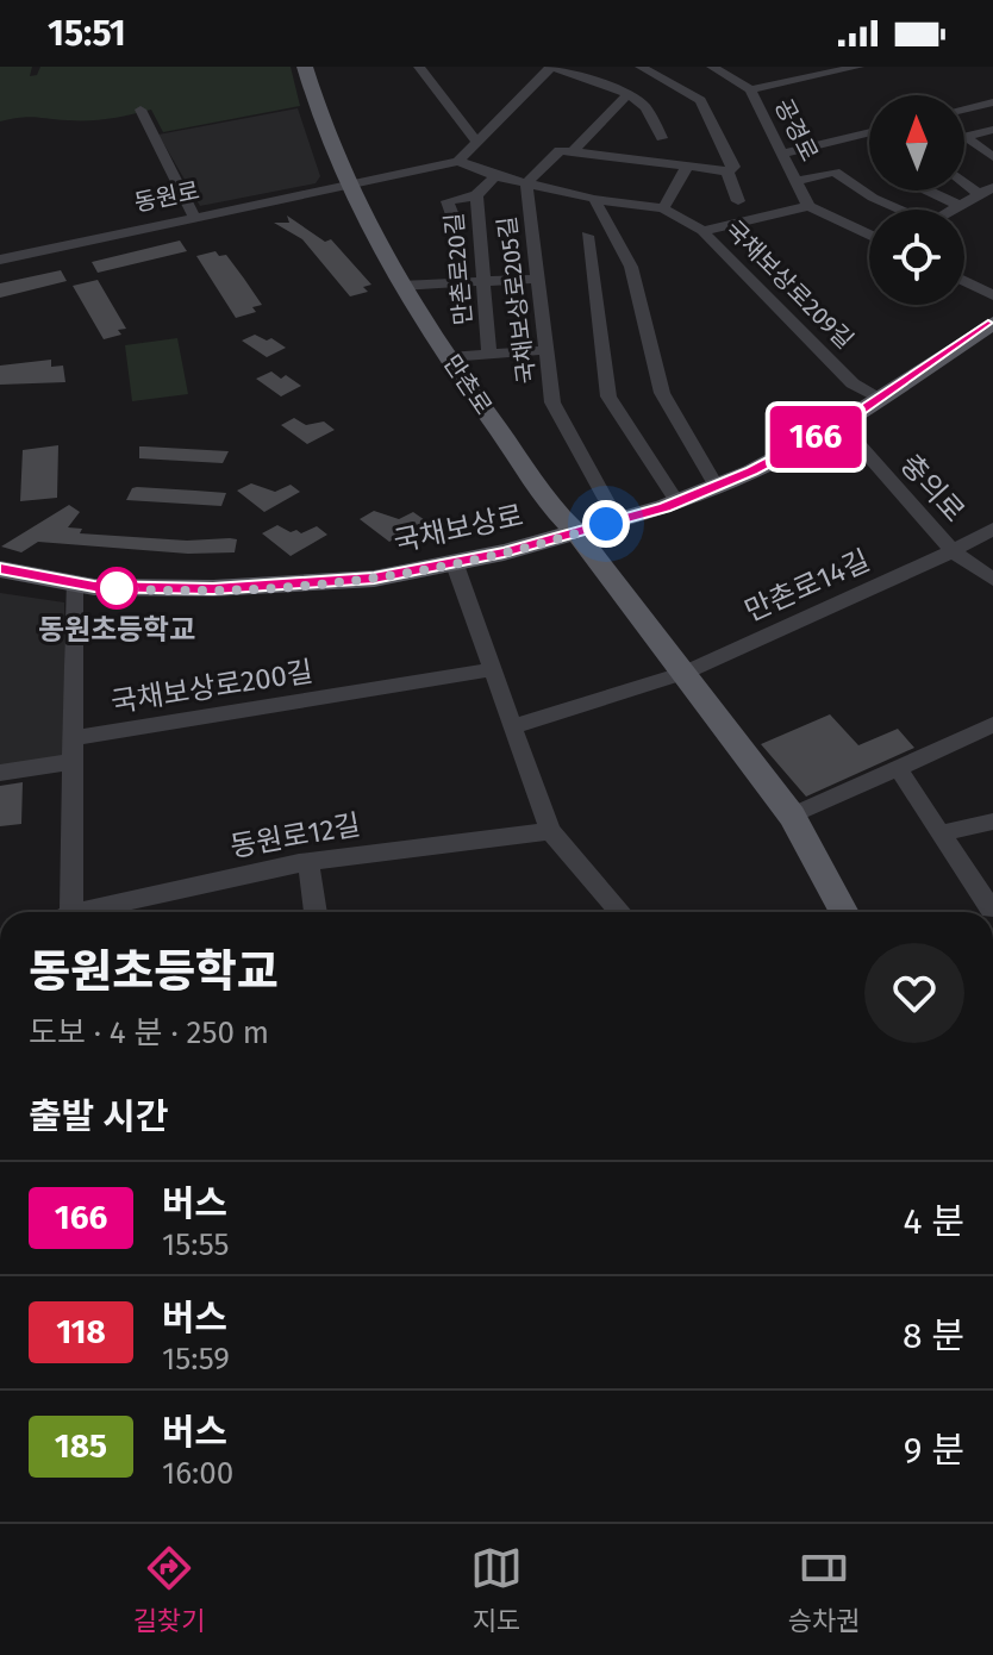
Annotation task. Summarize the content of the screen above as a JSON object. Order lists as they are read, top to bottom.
{
  "streets": {
    "main road": ["만촌로", "국채보상로"],
    "street": [
      "공경로",
      "동원로",
      "만촌로20길",
      "국채보상로209길",
      "국채보상로205길",
      "충의로",
      "만촌로14길",
      "국채보상로200길",
      "동원로12길"
    ]
  },
  "crossings": [
    ["동원로", "국채보상로209길"],
    ["동원로", "만촌로"],
    ["만촌로20길", "국채보상로209길"],
    ["만촌로20길", "만촌로"],
    ["국채보상로209길", "국채보상로205길"],
    ["국채보상로209길", "국채보상로"],
    ["만촌로", "국채보상로"],
    ["만촌로", "만촌로14길"],
    ["충의로", "국채보상로"],
    ["충의로", "만촌로14길"],
    ["국채보상로", "국채보상로200길"]
  ],
  "places": ["동원초등학교"],
  "lines": ["bus line 166"],
  "north": "top",
  "page": {
    "status": "15:51",
    "on_map": "166",
    "heading": [
      ["동원초등학교", "도보 · 4 분 · 250 m"],
      "출발 시간"
    ],
    "list": [
      {
        "mark": "166",
        "name": "버스",
        "note": "15:55",
        "value": "4 분"
      },
      {
        "mark": "118",
        "name": "버스",
        "note": "15:59",
        "value": "8 분"
      },
      {
        "mark": "185",
        "name": "버스",
        "note": "16:00",
        "value": "9 분"
      }
    ],
    "tabs": ["길찾기", "지도", "승차권"]
  }
}
